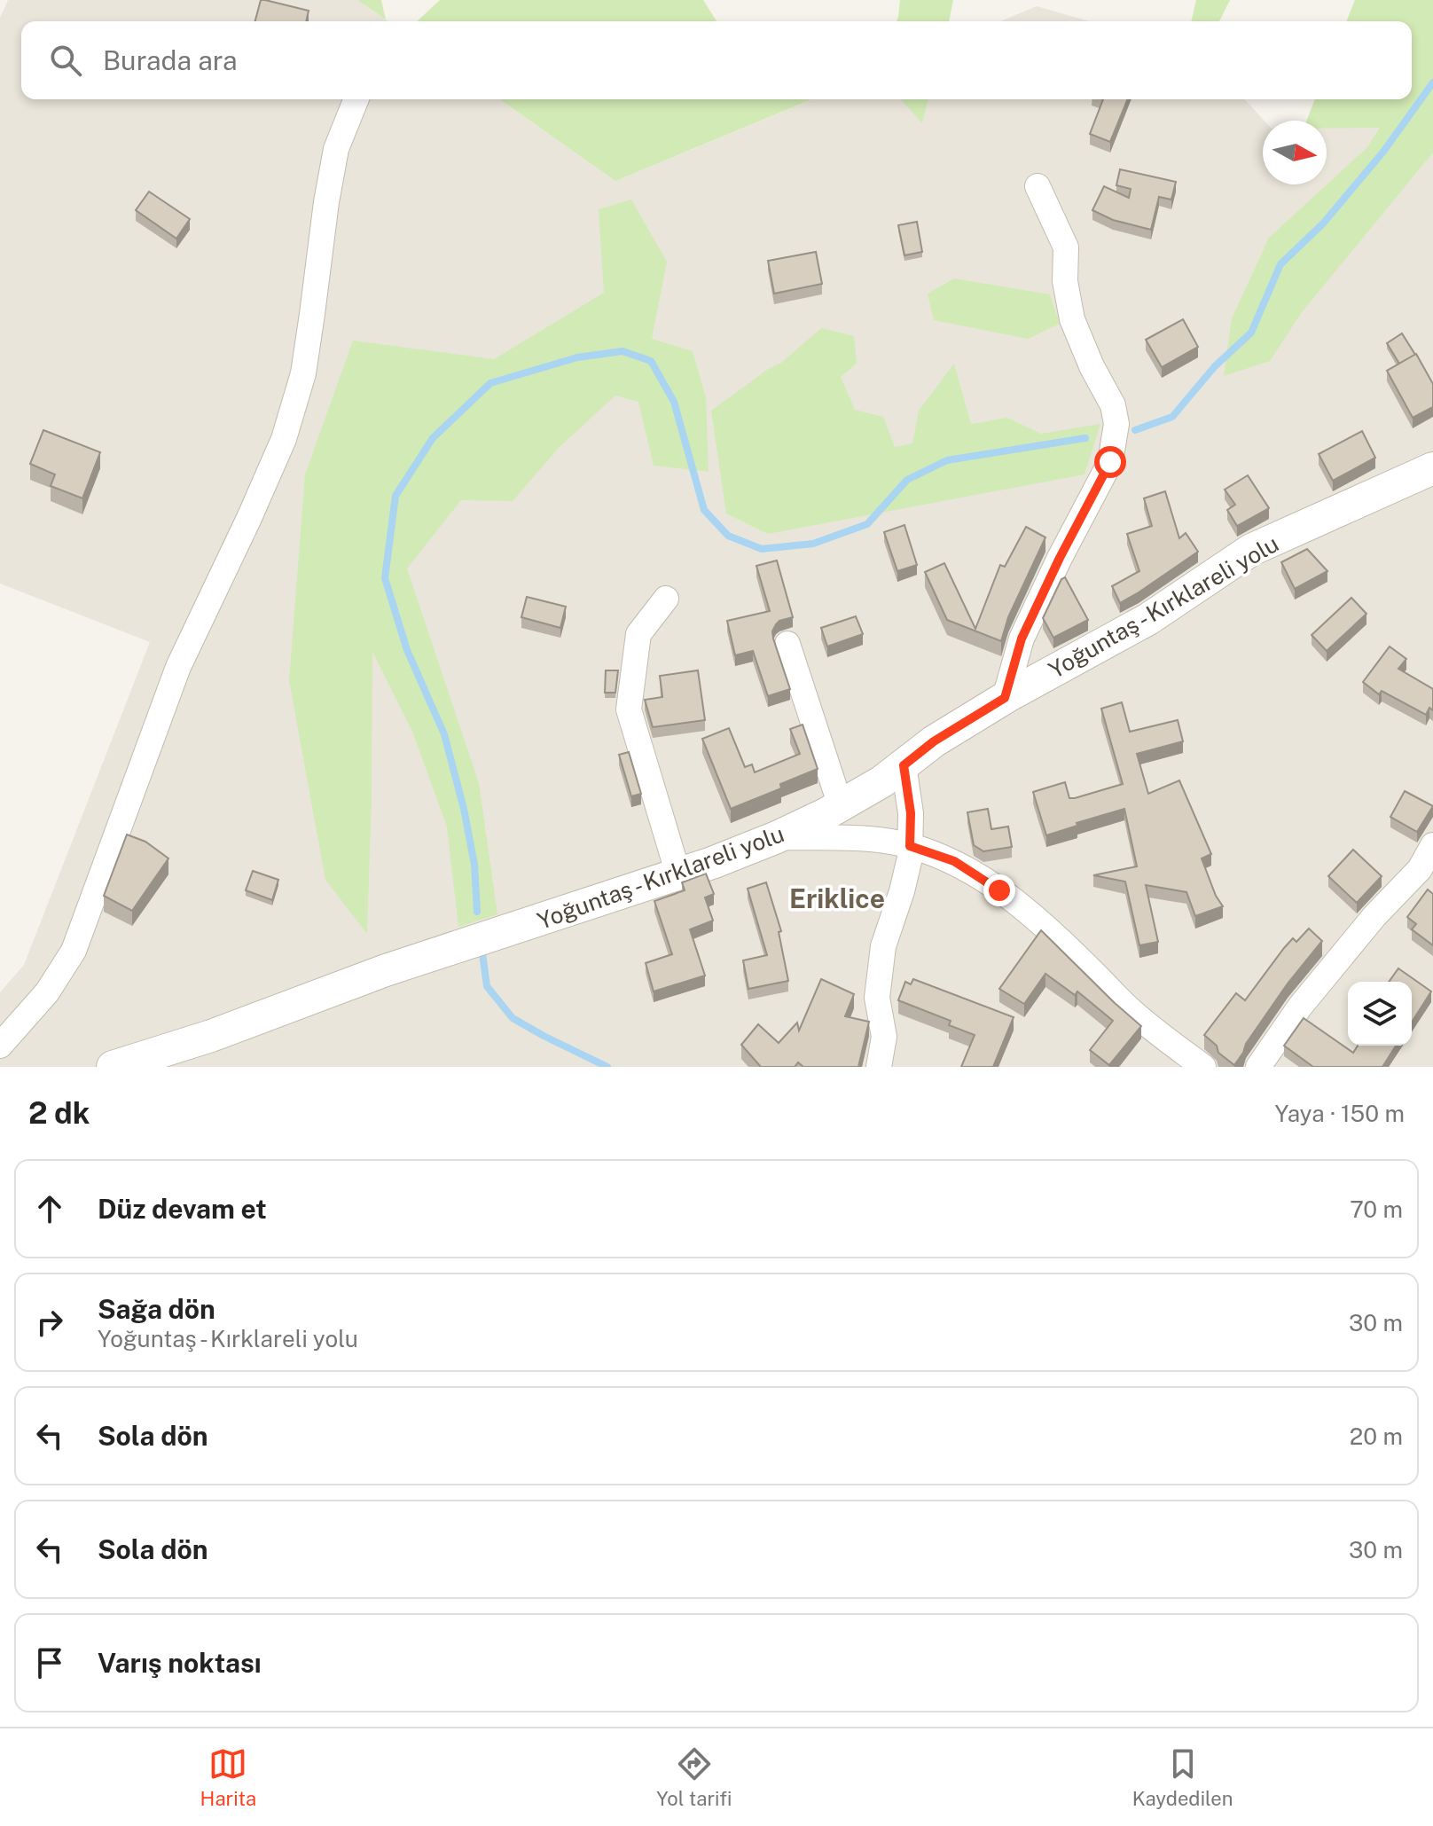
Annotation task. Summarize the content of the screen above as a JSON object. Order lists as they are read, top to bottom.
{
  "streets": {
    "street": ["Yoğuntaş - Kırklareli yolu"]
  },
  "districts": ["Eriklice"],
  "north": "right",
  "page": {
    "search": "Burada ara",
    "heading": ["2 dk", "Yaya · 150 m"],
    "list": [
      ["Düz devam et", "70 m"],
      ["Sağa dön", "Yoğuntaş - Kırklareli yolu", "30 m"],
      ["Sola dön", "20 m"],
      ["Sola dön", "30 m"],
      "Varış noktası"
    ],
    "nav": ["Harita", "Yol tarifi", "Kaydedilen"]
  }
}
